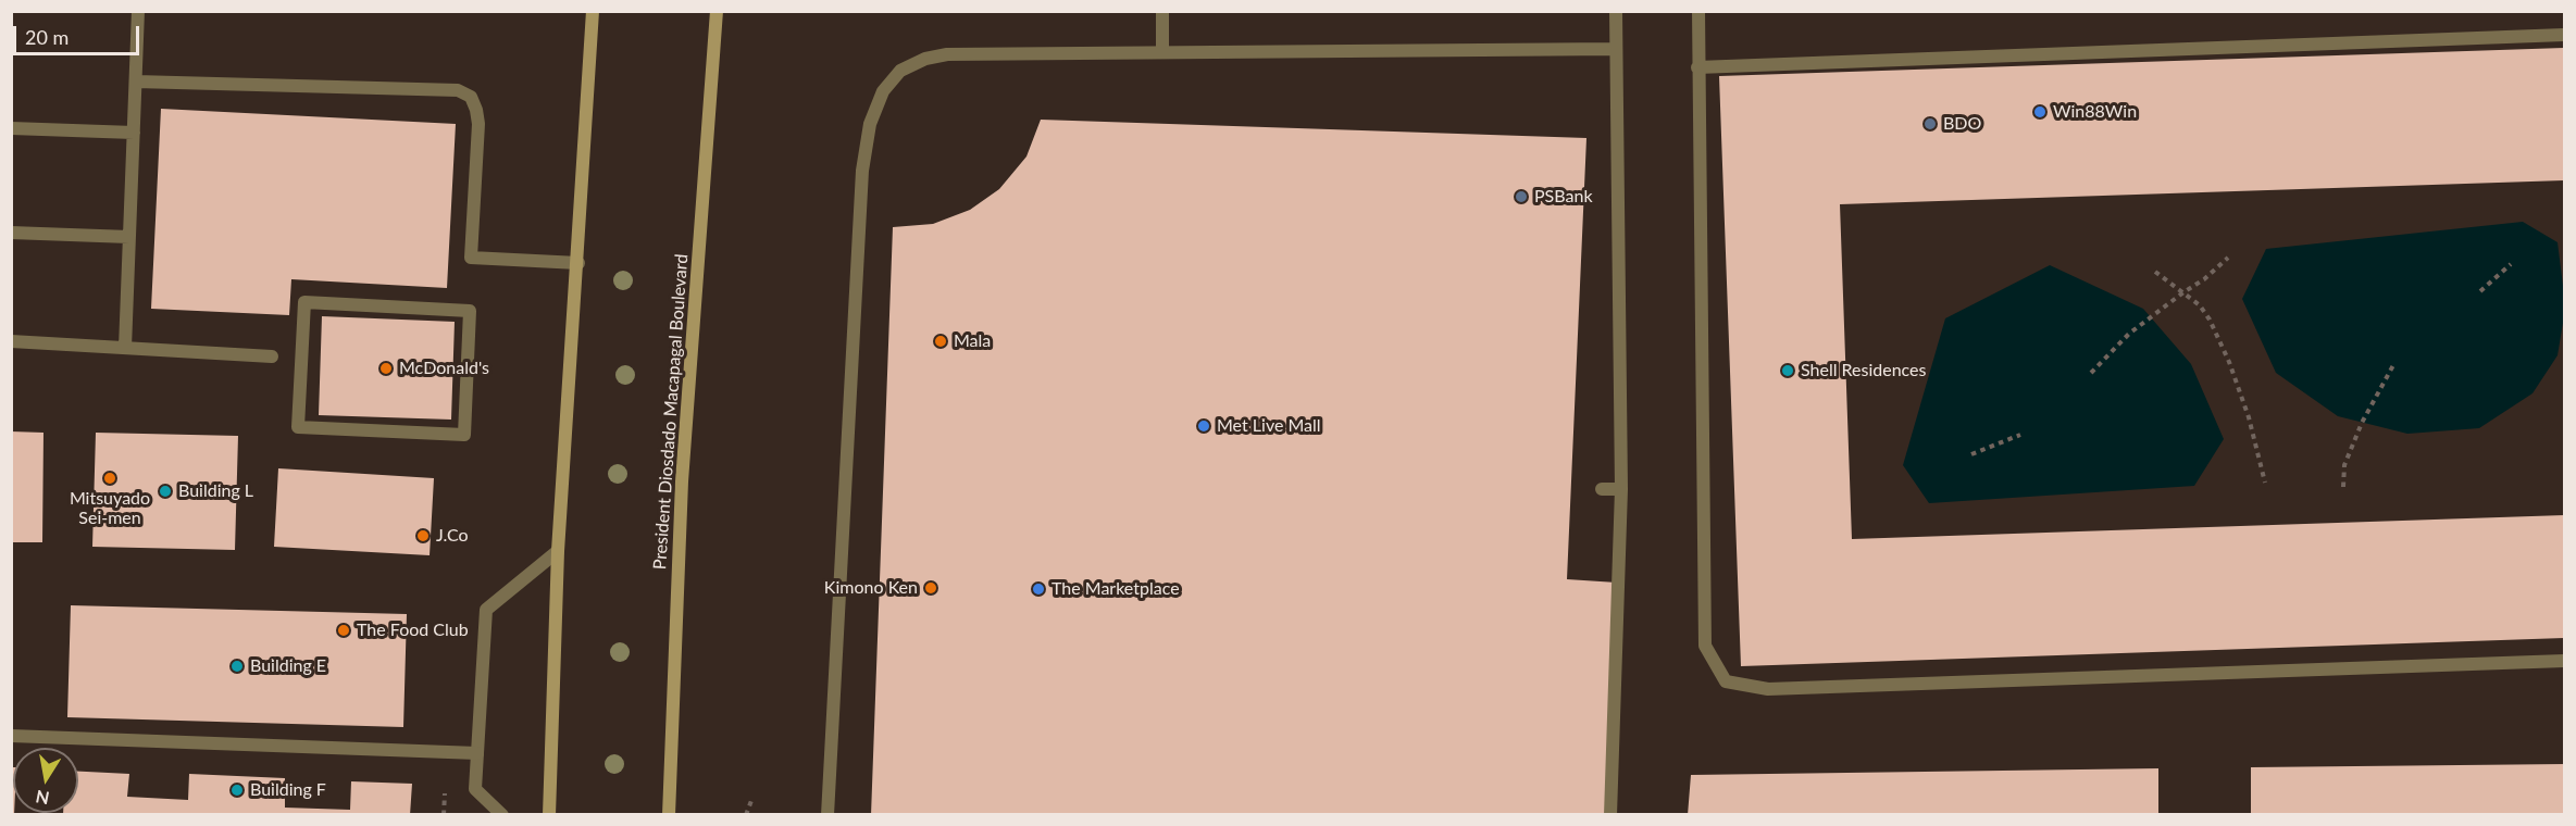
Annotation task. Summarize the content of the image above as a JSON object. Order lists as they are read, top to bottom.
{
  "streets": {
    "main road": ["President Diosdado Macapagal Boulevard"]
  },
  "places": [
    "Win88Win",
    "BDO",
    "PSBank",
    "Mala",
    "McDonald's",
    "Shell Residences",
    "Met Live Mall",
    "Mitsuyado Sei-men",
    "Building L",
    "J.Co",
    "Kimono Ken",
    "The Marketplace",
    "The Food Club",
    "Building E",
    "Building F"
  ],
  "scale_bar": "20 m",
  "north": "bottom"
}
